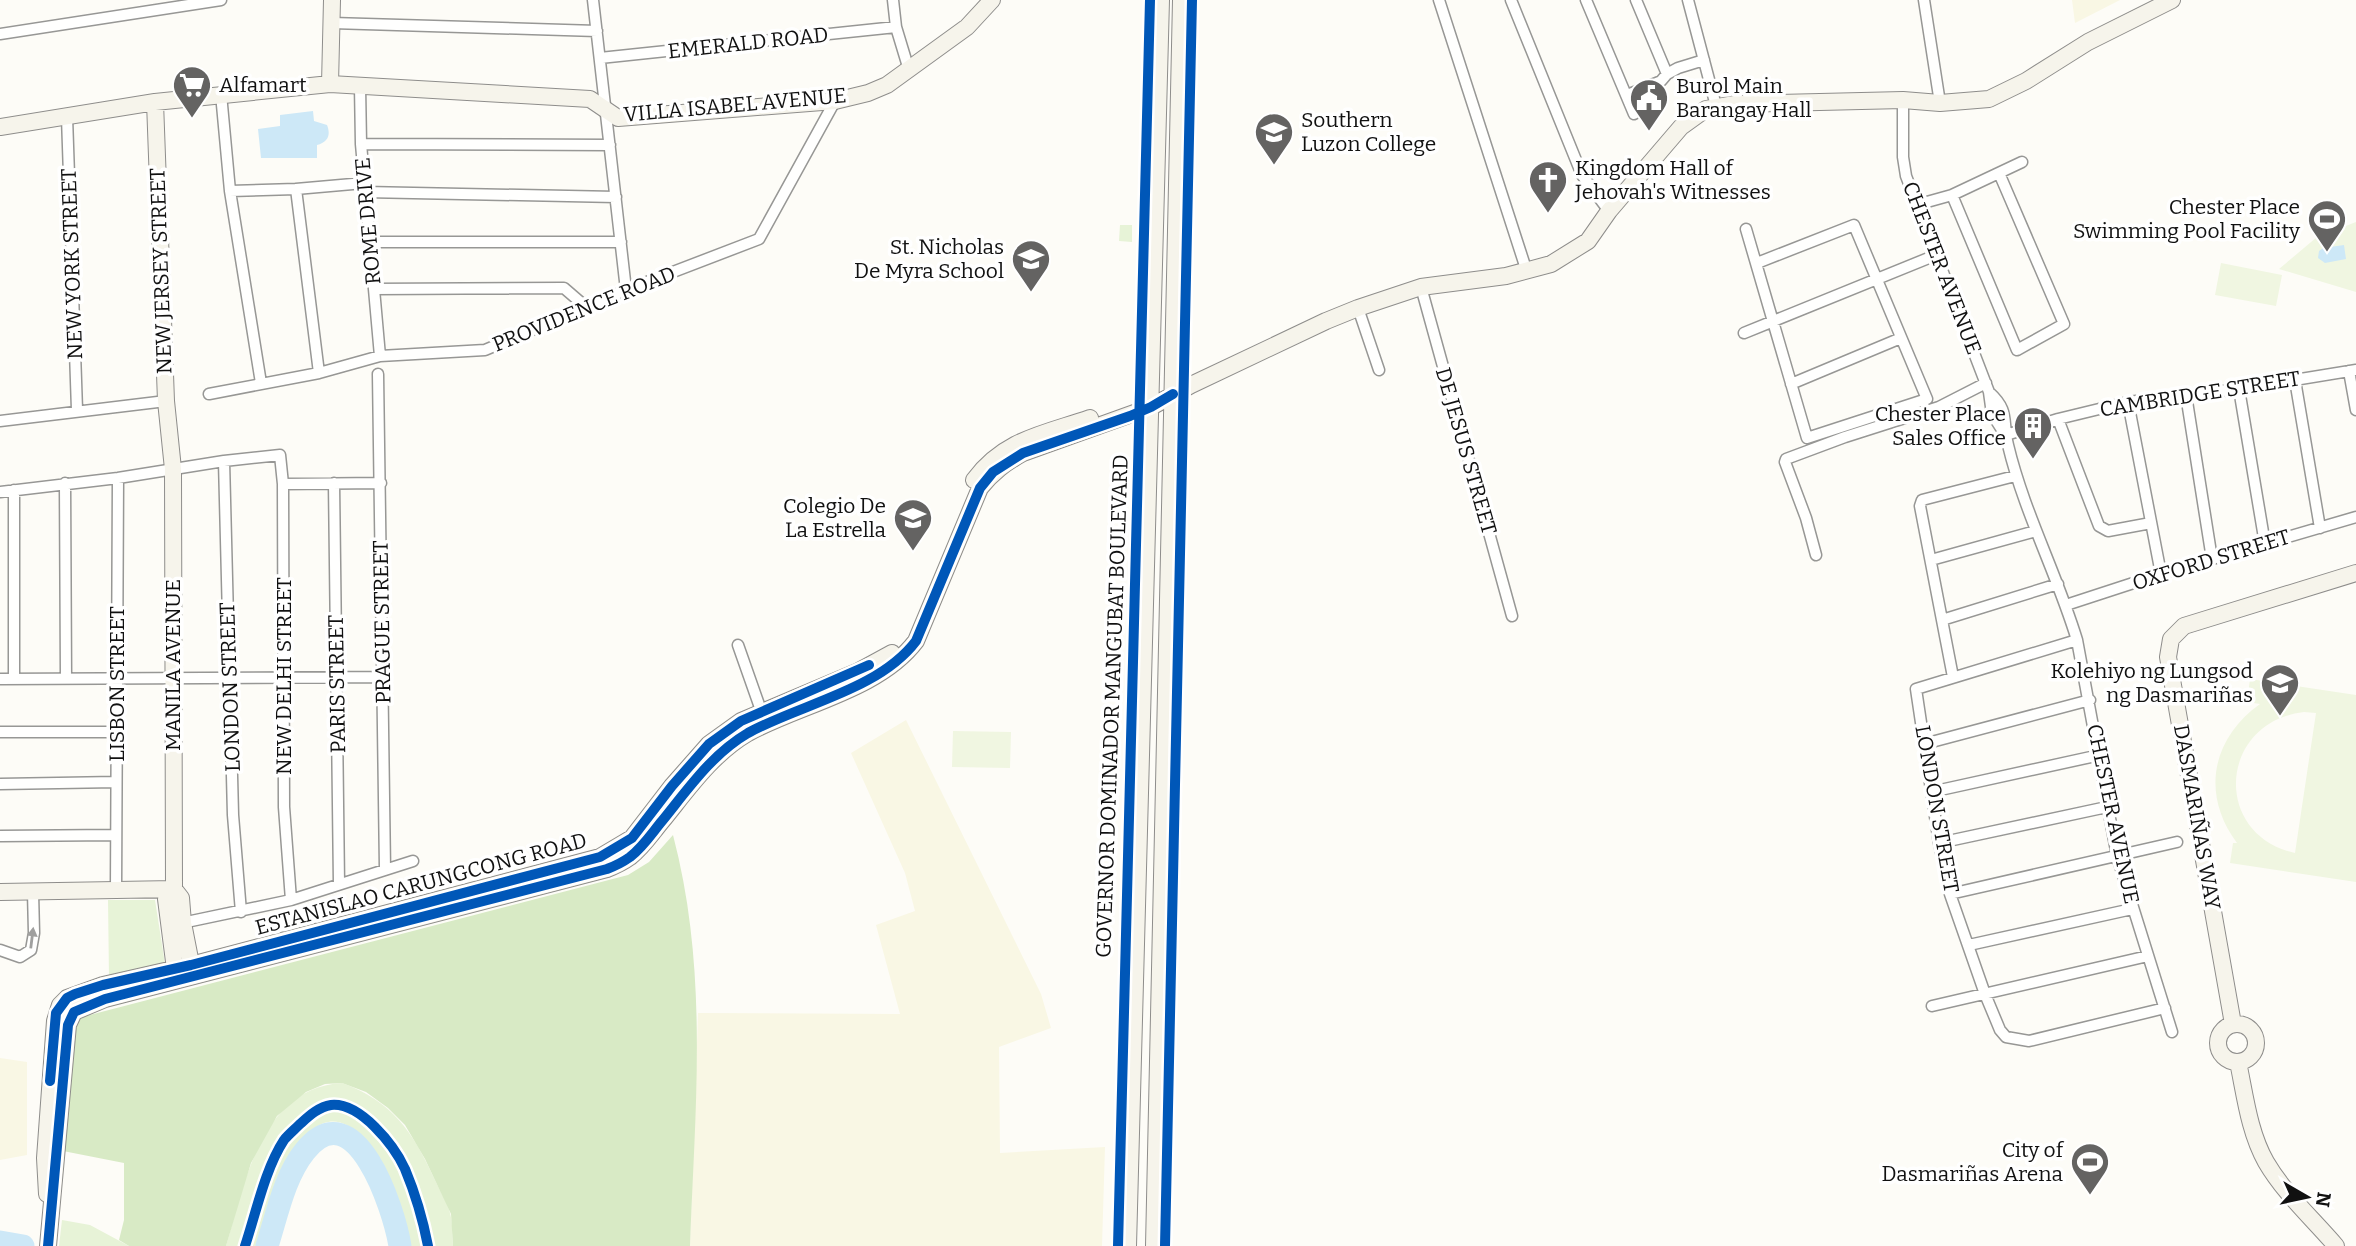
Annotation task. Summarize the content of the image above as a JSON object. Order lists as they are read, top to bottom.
{
  "streets": {
    "street": [
      "EMERALD ROAD",
      "VILLA ISABEL AVENUE",
      "ROME DRIVE",
      "NEW YORK STREET",
      "CHESTER AVENUE",
      "NEW JERSEY STREET",
      "PROVIDENCE ROAD",
      "CAMBRIDGE STREET",
      "DE JESUS STREET",
      "OXFORD STREET",
      "PRAGUE STREET",
      "MANILA AVENUE",
      "NEW DELHI STREET",
      "LISBON STREET",
      "PARIS STREET",
      "LONDON STREET",
      "GOVERNOR DOMINADOR MANGUBAT BOULEVARD",
      "DASMARIÑAS WAY",
      "ESTANISLAO CARUNGCONG ROAD"
    ]
  },
  "crossings": [
    ["VILLA ISABEL AVENUE", "ROME DRIVE"],
    ["VILLA ISABEL AVENUE", "NEW YORK STREET"],
    ["VILLA ISABEL AVENUE", "NEW JERSEY STREET"],
    ["VILLA ISABEL AVENUE", "PROVIDENCE ROAD"],
    ["ROME DRIVE", "PROVIDENCE ROAD"],
    ["CHESTER AVENUE", "CAMBRIDGE STREET"],
    ["CHESTER AVENUE", "OXFORD STREET"],
    ["CHESTER AVENUE", "LONDON STREET"],
    ["CHESTER AVENUE", "ESTANISLAO CARUNGCONG ROAD"],
    ["NEW JERSEY STREET", "MANILA AVENUE"],
    ["DE JESUS STREET", "ESTANISLAO CARUNGCONG ROAD"],
    ["MANILA AVENUE", "ESTANISLAO CARUNGCONG ROAD"],
    ["NEW DELHI STREET", "LONDON STREET"],
    ["GOVERNOR DOMINADOR MANGUBAT BOULEVARD", "ESTANISLAO CARUNGCONG ROAD"]
  ],
  "places": {
    "supermarket": ["Alfamart"],
    "public building": ["Burol Main Barangay Hall"],
    "school or university": [
      "Southern Luzon College",
      "St. Nicholas De Myra School",
      "Colegio De La Estrella",
      "Kolehiyo ng Lungsod ng Dasmariñas"
    ],
    "church": ["Kingdom Hall of Jehovah's Witnesses"],
    "sports": ["Chester Place Swimming Pool Facility", "City of Dasmariñas Arena"],
    "building": ["Chester Place Sales Office"]
  },
  "north": "right"
}
